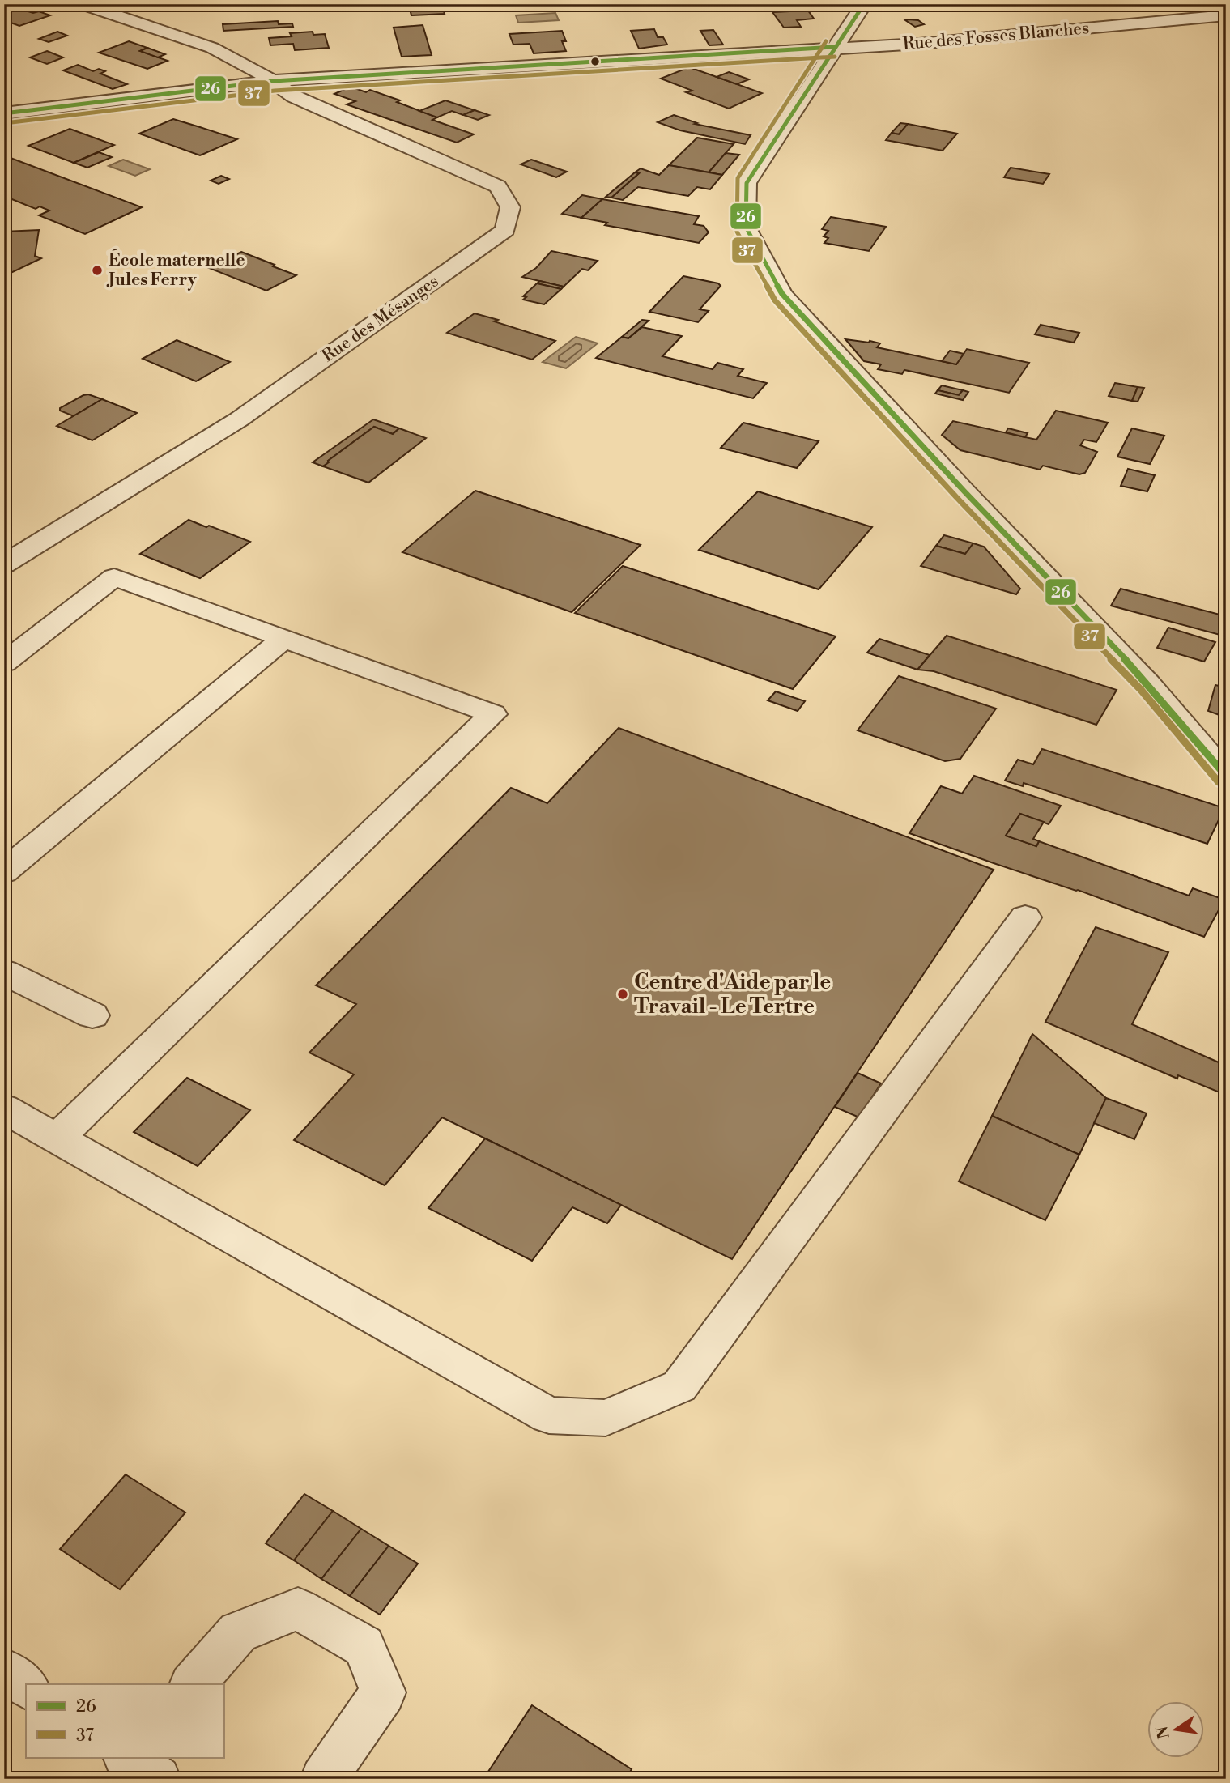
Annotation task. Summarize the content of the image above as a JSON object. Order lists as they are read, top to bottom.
{
  "streets": {
    "street": ["Rue des Fosses Blanches", "Rue des Mésanges"]
  },
  "crossings": [
    ["Rue des Fosses Blanches", "Rue des Mésanges"]
  ],
  "places": ["École maternelle Jules Ferry", "Centre d'Aide par le Travail - Le Tertre"],
  "lines": ["transit line 26", "transit line 37"],
  "legend": ["26", "37"],
  "north": "left"
}
